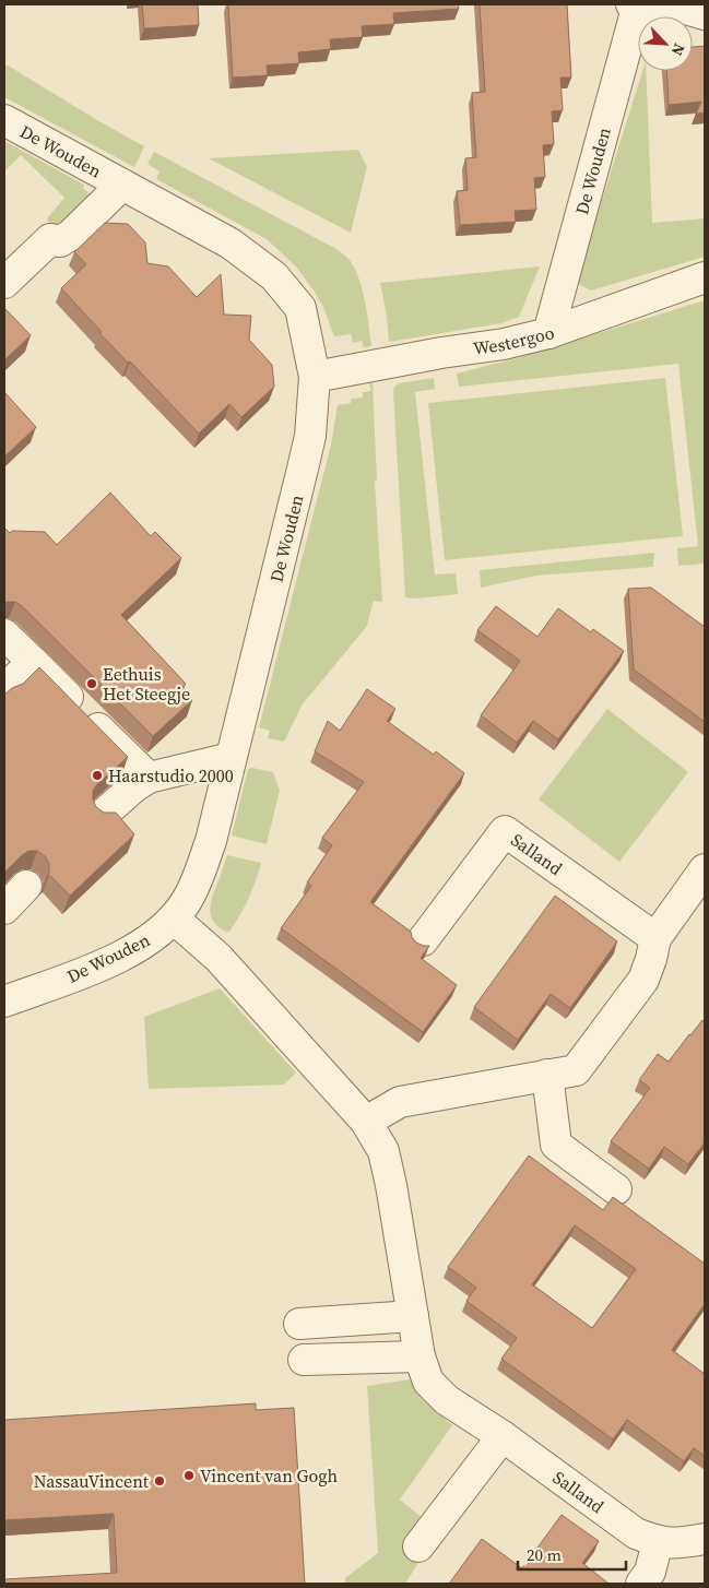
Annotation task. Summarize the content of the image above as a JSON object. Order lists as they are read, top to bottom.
{
  "streets": {
    "street": ["De Wouden", "Westergoo", "Salland"]
  },
  "crossings": [
    ["De Wouden", "Westergoo"],
    ["De Wouden", "Salland"]
  ],
  "places": [
    "Eethuis Het Steegje",
    "Haarstudio 2000",
    "Vincent van Gogh",
    "NassauVincent"
  ],
  "scale_bar": "20 m",
  "north": "bottom right"
}
